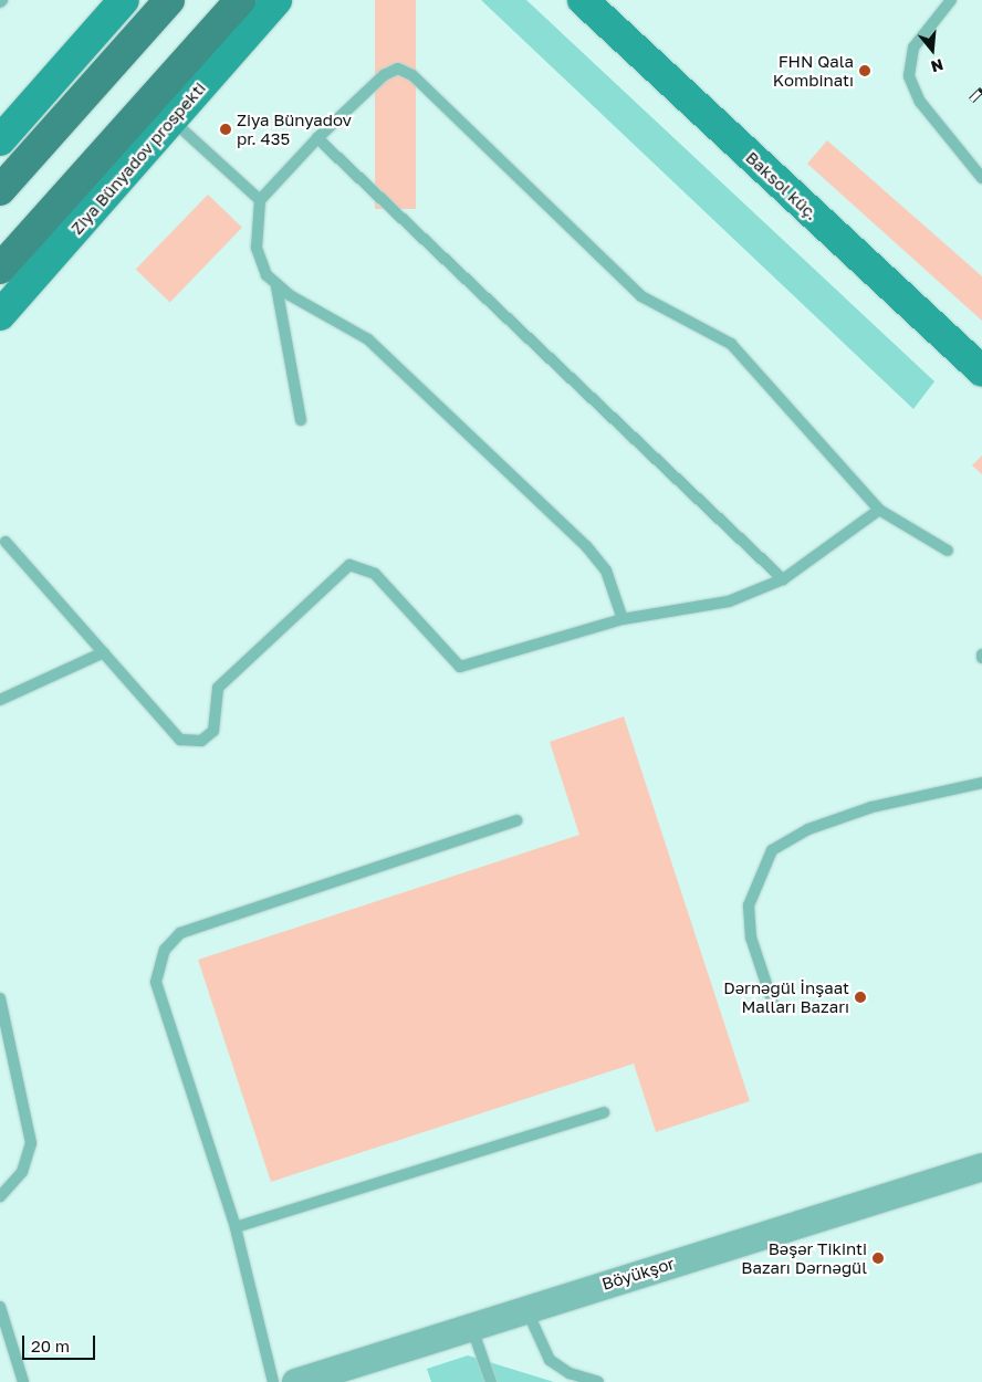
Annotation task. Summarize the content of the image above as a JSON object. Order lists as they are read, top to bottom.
{
  "streets": {
    "main road": ["Ziya Bünyadov prospekti", "Baksol küç."],
    "street": ["Böyükşor"]
  },
  "places": [
    "FHN Qala Kombinatı",
    "Ziya Bünyadov pr. 435",
    "Dərnəgül İnşaat Malları Bazarı",
    "Bəşər Tikinti Bazarı Dərnəgül"
  ],
  "scale_bar": "20 m",
  "north": "bottom"
}
